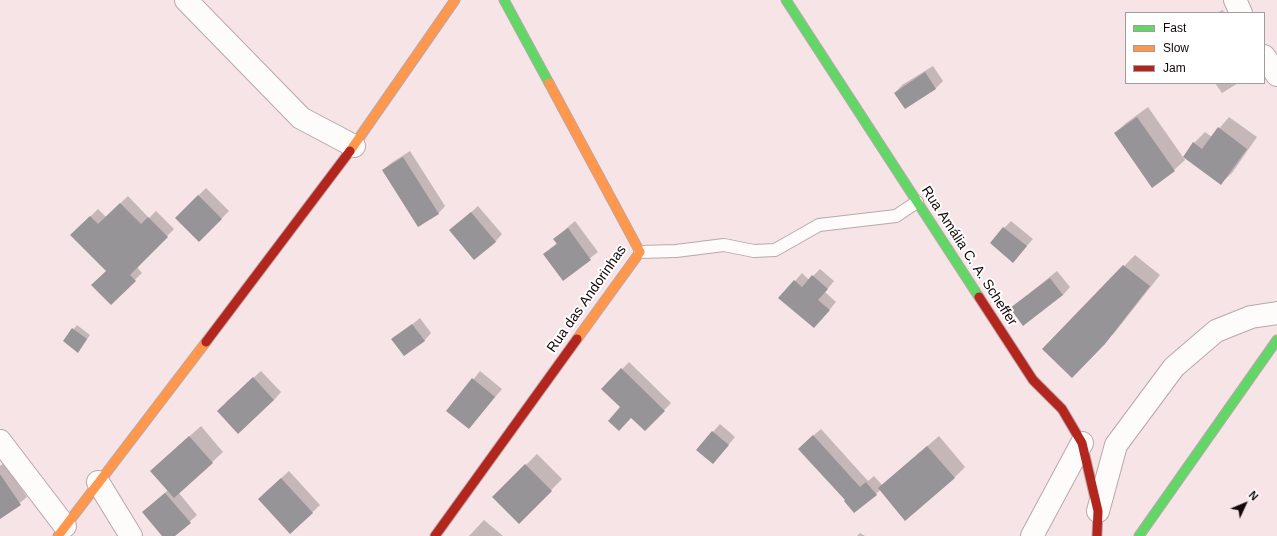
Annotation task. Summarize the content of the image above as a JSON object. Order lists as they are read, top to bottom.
{
  "streets": {
    "main road": ["Rua Amália C. A. Scheffer", "Rua das Andorinhas"]
  },
  "legend": ["Fast", "Slow", "Jam"],
  "north": "top right"
}
